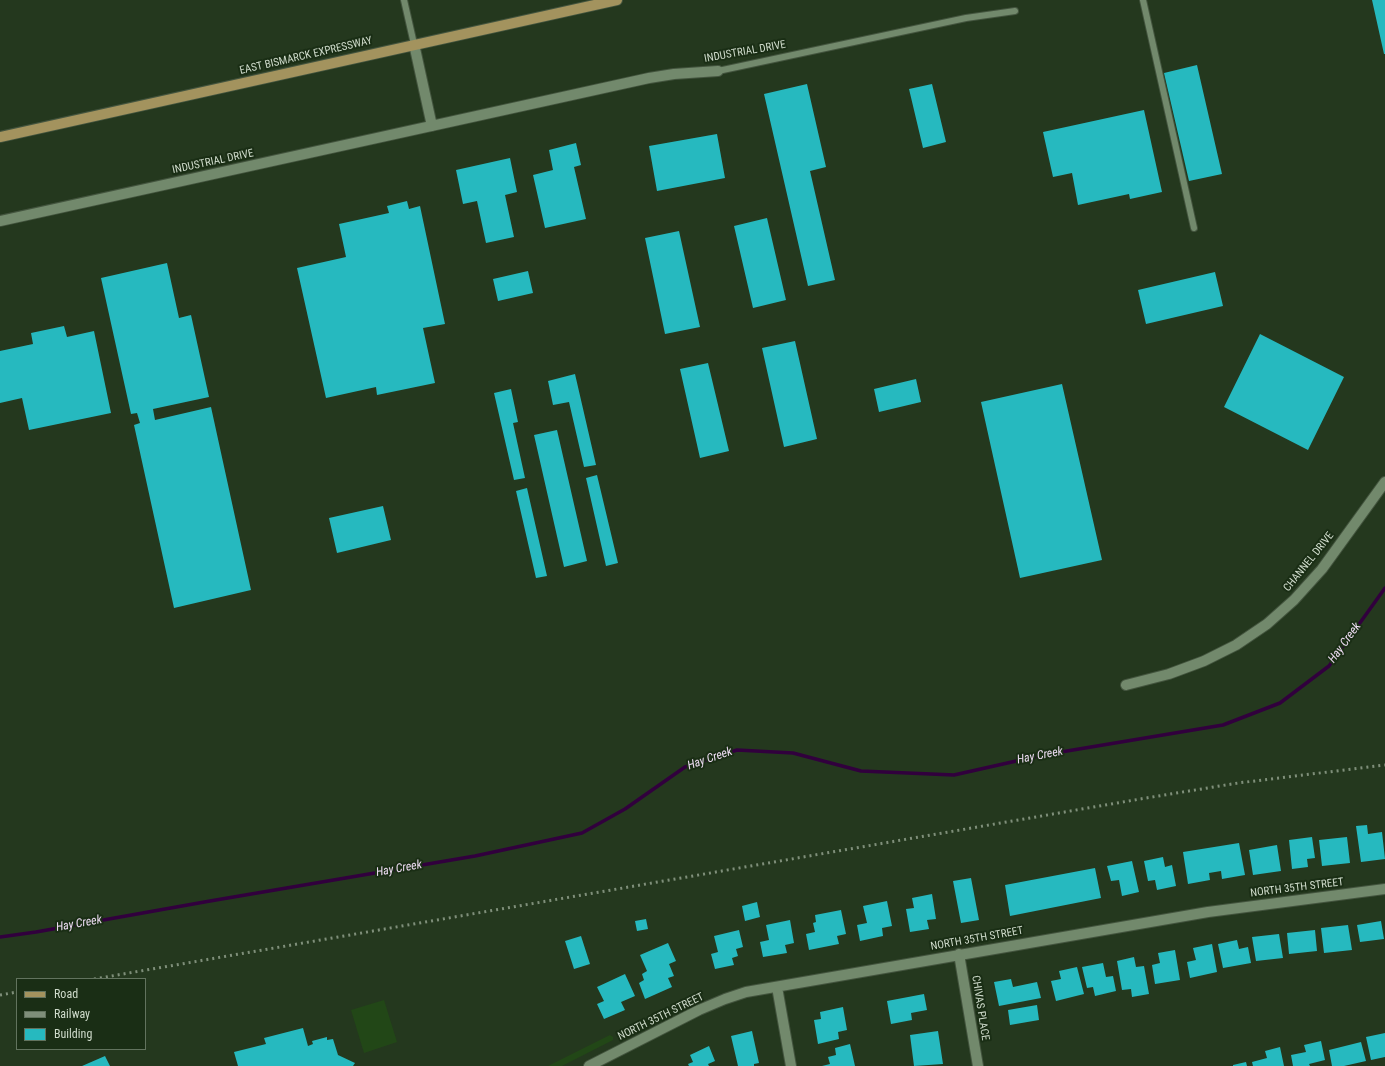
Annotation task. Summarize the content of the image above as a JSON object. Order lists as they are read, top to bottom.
{
  "streets": {
    "main road": ["EAST BISMARCK EXPRESSWAY"],
    "street": [
      "INDUSTRIAL DRIVE",
      "CHANNEL DRIVE",
      "NORTH 35TH STREET",
      "CHIVAS PLACE"
    ]
  },
  "crossings": [
    ["NORTH 35TH STREET", "CHIVAS PLACE"]
  ],
  "water": ["Hay Creek"],
  "legend": ["Road", "Railway", "Building"]
}
